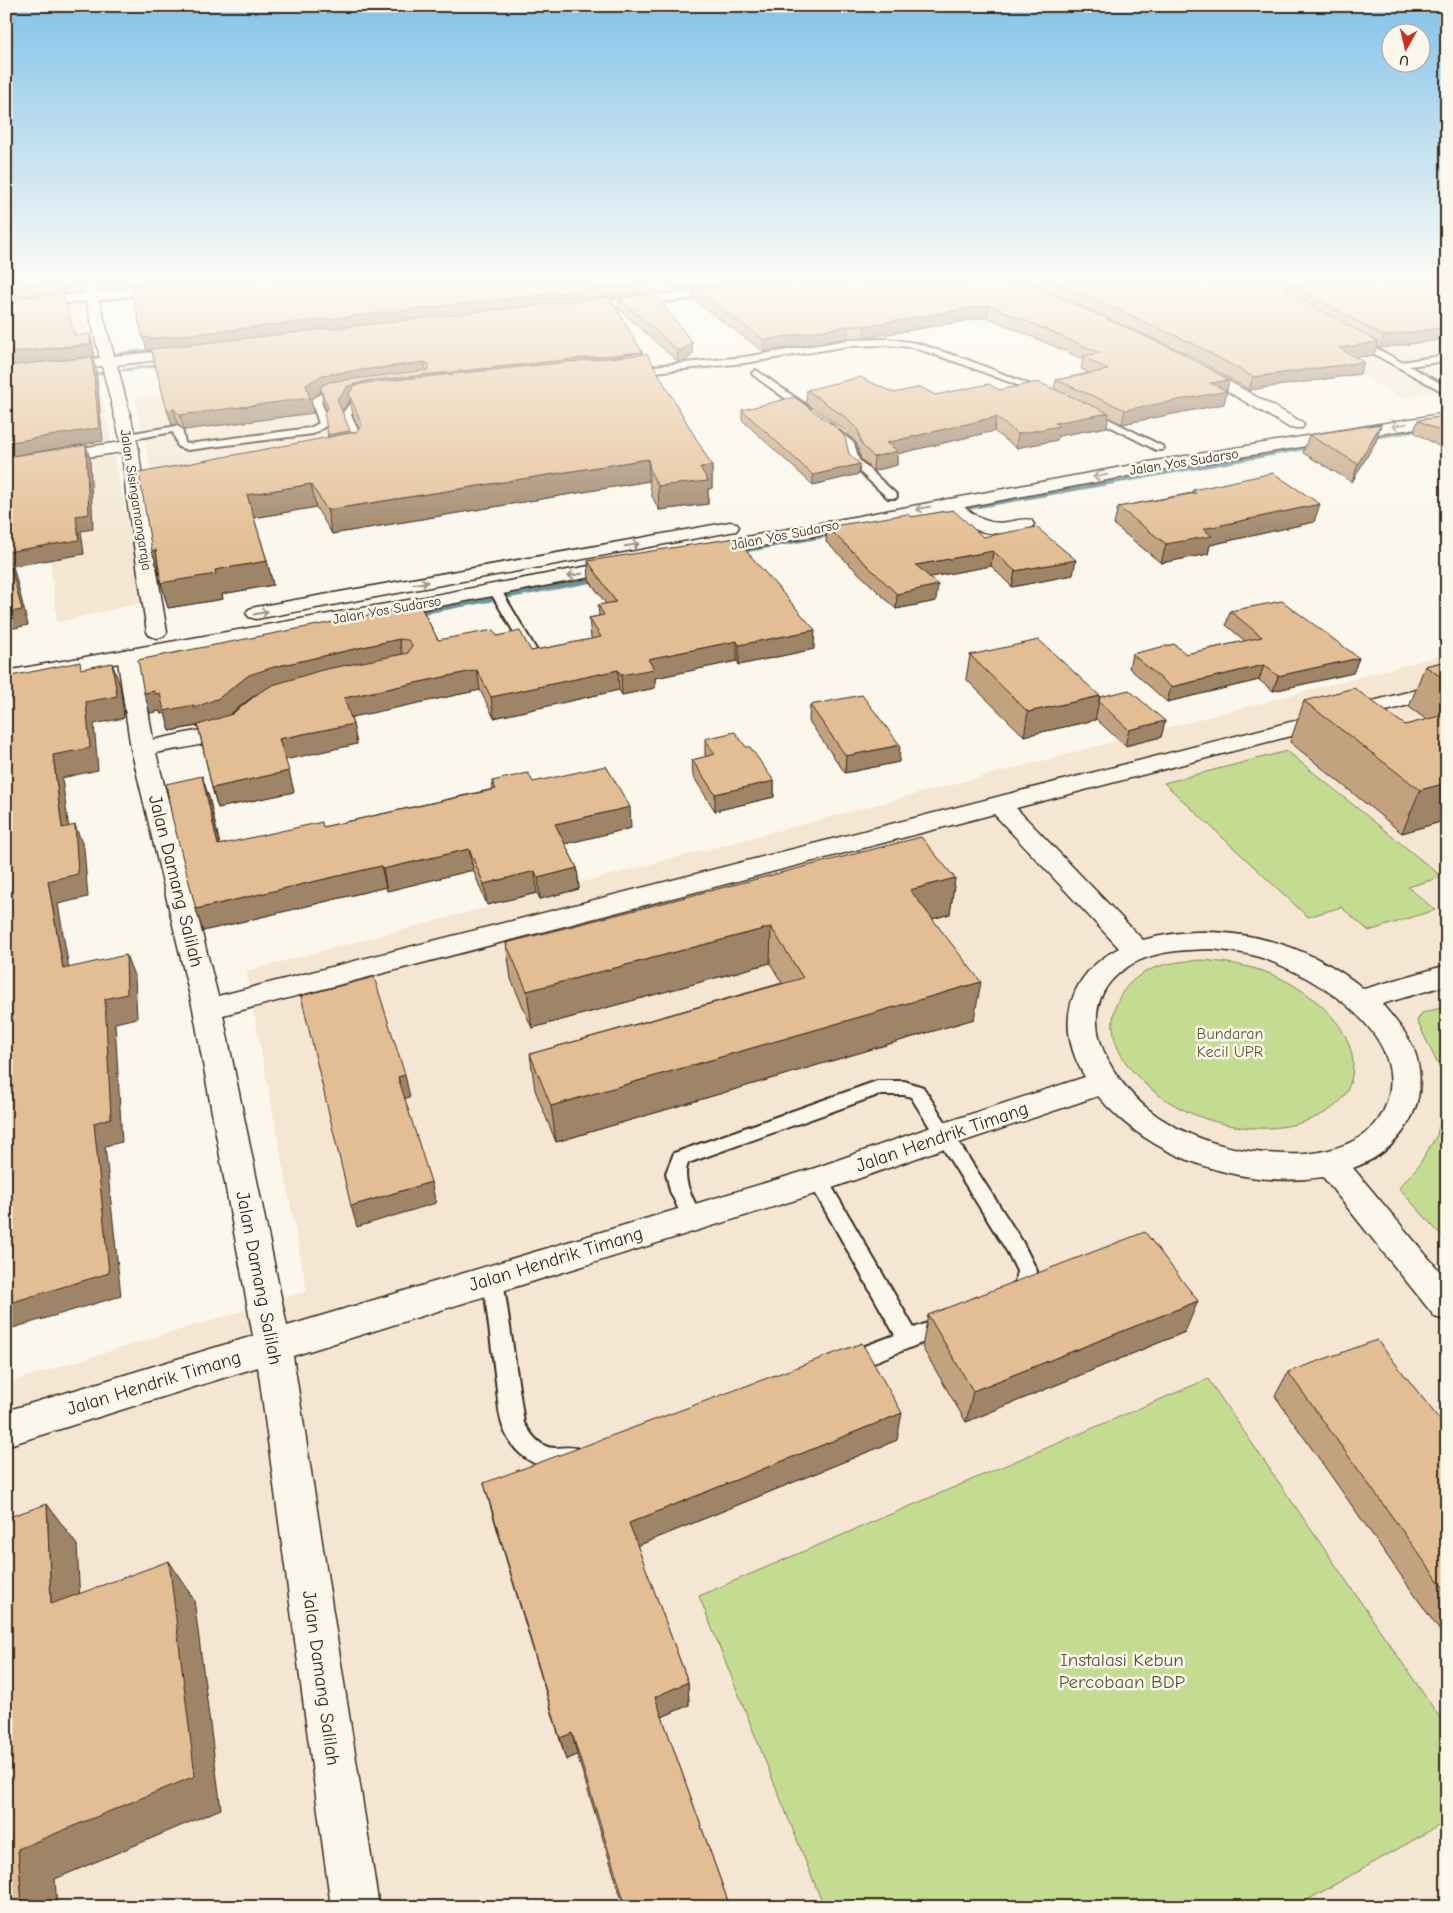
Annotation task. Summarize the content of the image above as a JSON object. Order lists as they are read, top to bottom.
{
  "streets": {
    "street": [
      "Jalan Yos Sudarso",
      "Jalan Sisingamangaraja",
      "Jalan Damang Salilah",
      "Jalan Hendrik Timang"
    ]
  },
  "crossings": [
    ["Jalan Yos Sudarso", "Jalan Damang Salilah"],
    ["Jalan Damang Salilah", "Jalan Hendrik Timang"]
  ],
  "parks": ["Bundaran Kecil UPR", "Instalasi Kebun Percobaan BDP"],
  "north": "bottom"
}
